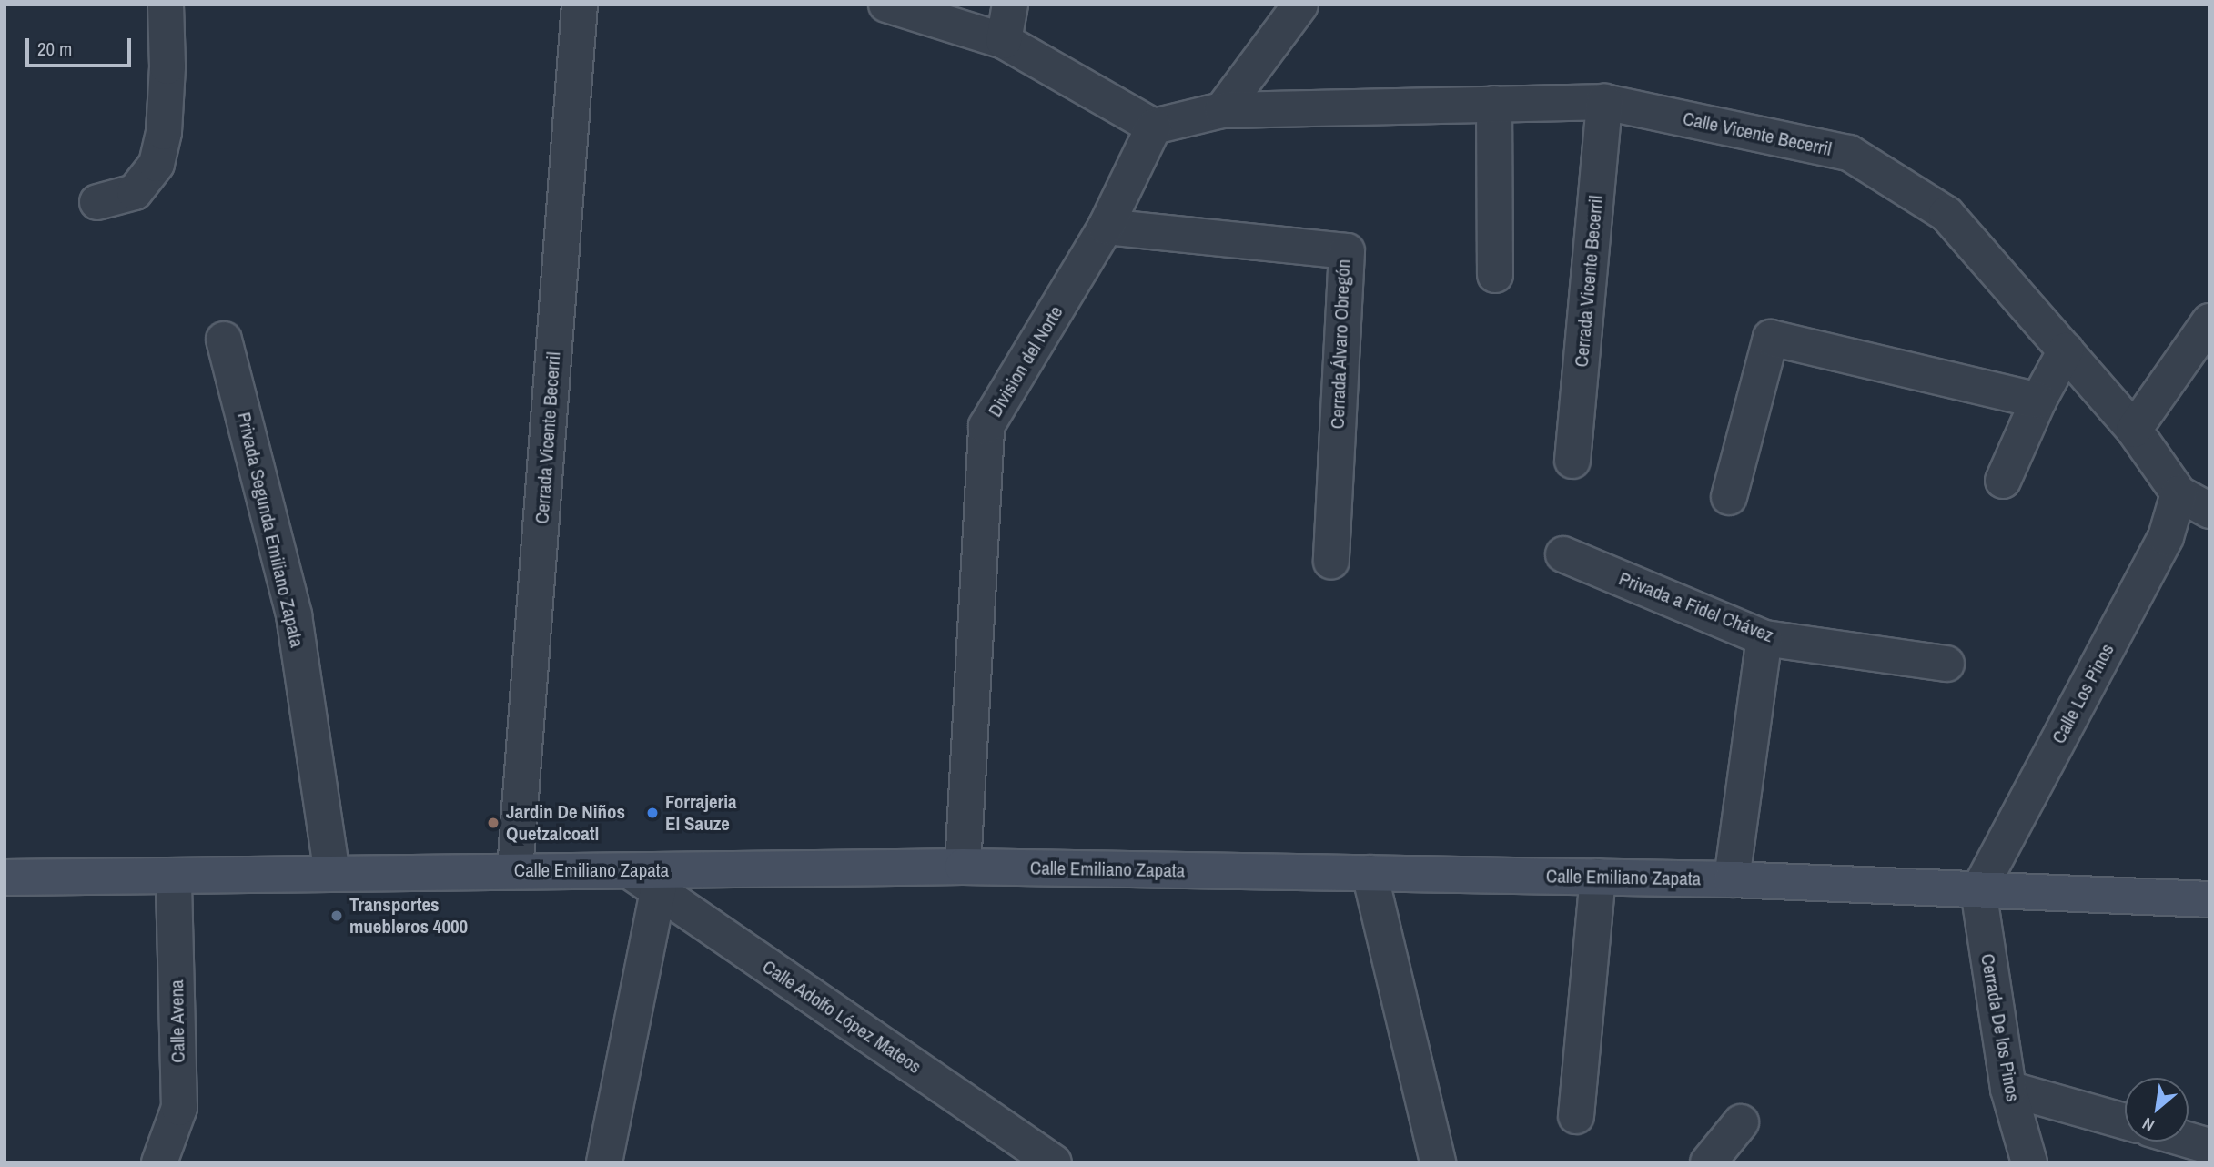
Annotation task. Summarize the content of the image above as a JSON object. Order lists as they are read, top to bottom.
{
  "streets": {
    "main road": ["Calle Emiliano Zapata"],
    "street": [
      "Calle Vicente Becerril",
      "Cerrada Vicente Becerril",
      "Cerrada Álvaro Obregón",
      "Division del Norte",
      "Privada Segunda Emiliano Zapata",
      "Privada a Fidel Chávez",
      "Calle Los Pinos",
      "Calle Adolfo López Mateos",
      "Calle Avena",
      "Cerrada De los Pinos"
    ]
  },
  "crossings": [
    ["Calle Vicente Becerril", "Cerrada Vicente Becerril"],
    ["Calle Vicente Becerril", "Division del Norte"],
    ["Calle Vicente Becerril", "Calle Los Pinos"],
    ["Cerrada Vicente Becerril", "Calle Emiliano Zapata"],
    ["Cerrada Álvaro Obregón", "Division del Norte"],
    ["Division del Norte", "Calle Emiliano Zapata"],
    ["Privada Segunda Emiliano Zapata", "Calle Emiliano Zapata"],
    ["Calle Los Pinos", "Calle Emiliano Zapata"],
    ["Calle Los Pinos", "Cerrada De los Pinos"],
    ["Calle Emiliano Zapata", "Calle Adolfo López Mateos"],
    ["Calle Emiliano Zapata", "Calle Avena"],
    ["Calle Emiliano Zapata", "Cerrada De los Pinos"]
  ],
  "places": ["Forrajeria El Sauze", "Jardin De Niños Quetzalcoatl", "Transportes muebleros 4000"],
  "scale_bar": "20 m",
  "north": "bottom left"
}
